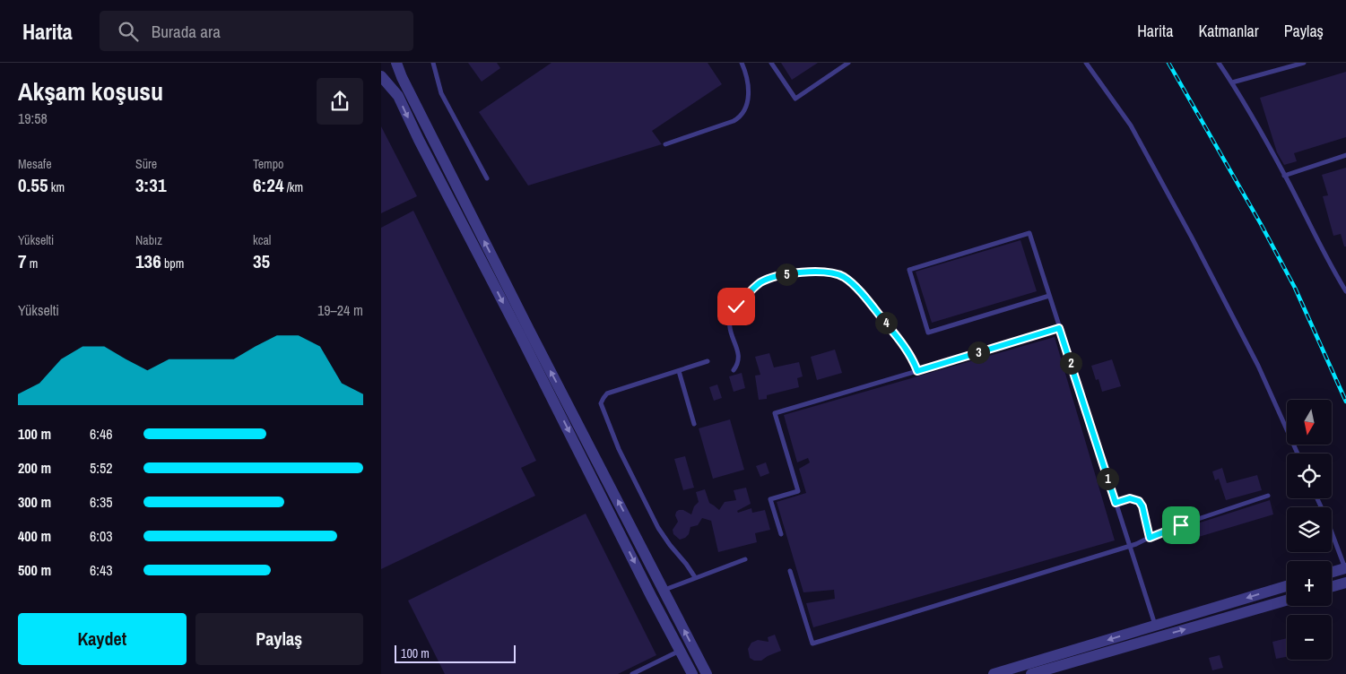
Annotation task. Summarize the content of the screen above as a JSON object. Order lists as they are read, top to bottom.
{
  "scale_bar": "100 m",
  "north": "bottom",
  "page": {
    "header": "Harita",
    "search": "Burada ara",
    "nav": ["Harita", "Katmanlar", "Paylaş"],
    "heading": ["Akşam koşusu", "19:58"],
    "stats": [
      ["Mesafe", "0.55 km"],
      ["Süre", "3:31"],
      ["Tempo", "6:24 /km"],
      ["Yükselti", "7 m"],
      ["Nabız", "136 bpm"],
      ["kcal", "35"]
    ],
    "pins": [
      "5",
      "4",
      "3",
      "2",
      "1"
    ],
    "chart": ["Yükselti", "19–24 m"],
    "map_buttons": ["+", "−"],
    "list": [
      {
        "name": "100 m",
        "note": "6:46"
      },
      {
        "name": "200 m",
        "note": "5:52"
      },
      {
        "name": "300 m",
        "note": "6:35"
      },
      {
        "name": "400 m",
        "note": "6:03"
      },
      {
        "name": "500 m",
        "note": "6:43"
      }
    ],
    "buttons": ["Kaydet", "Paylaş"],
    "scale": "100 m"
  }
}
